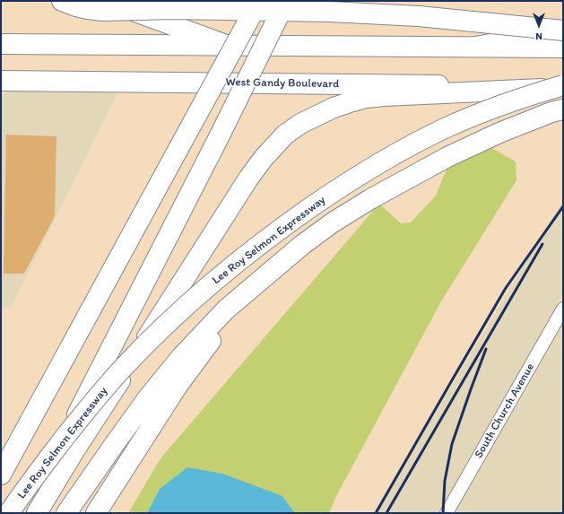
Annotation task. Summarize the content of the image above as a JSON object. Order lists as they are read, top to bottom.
{
  "streets": {
    "main road": ["West Gandy Boulevard", "Lee Roy Selmon Expressway"],
    "street": ["South Church Avenue"]
  },
  "crossings": [
    ["West Gandy Boulevard", "Lee Roy Selmon Expressway"]
  ],
  "north": "bottom"
}
